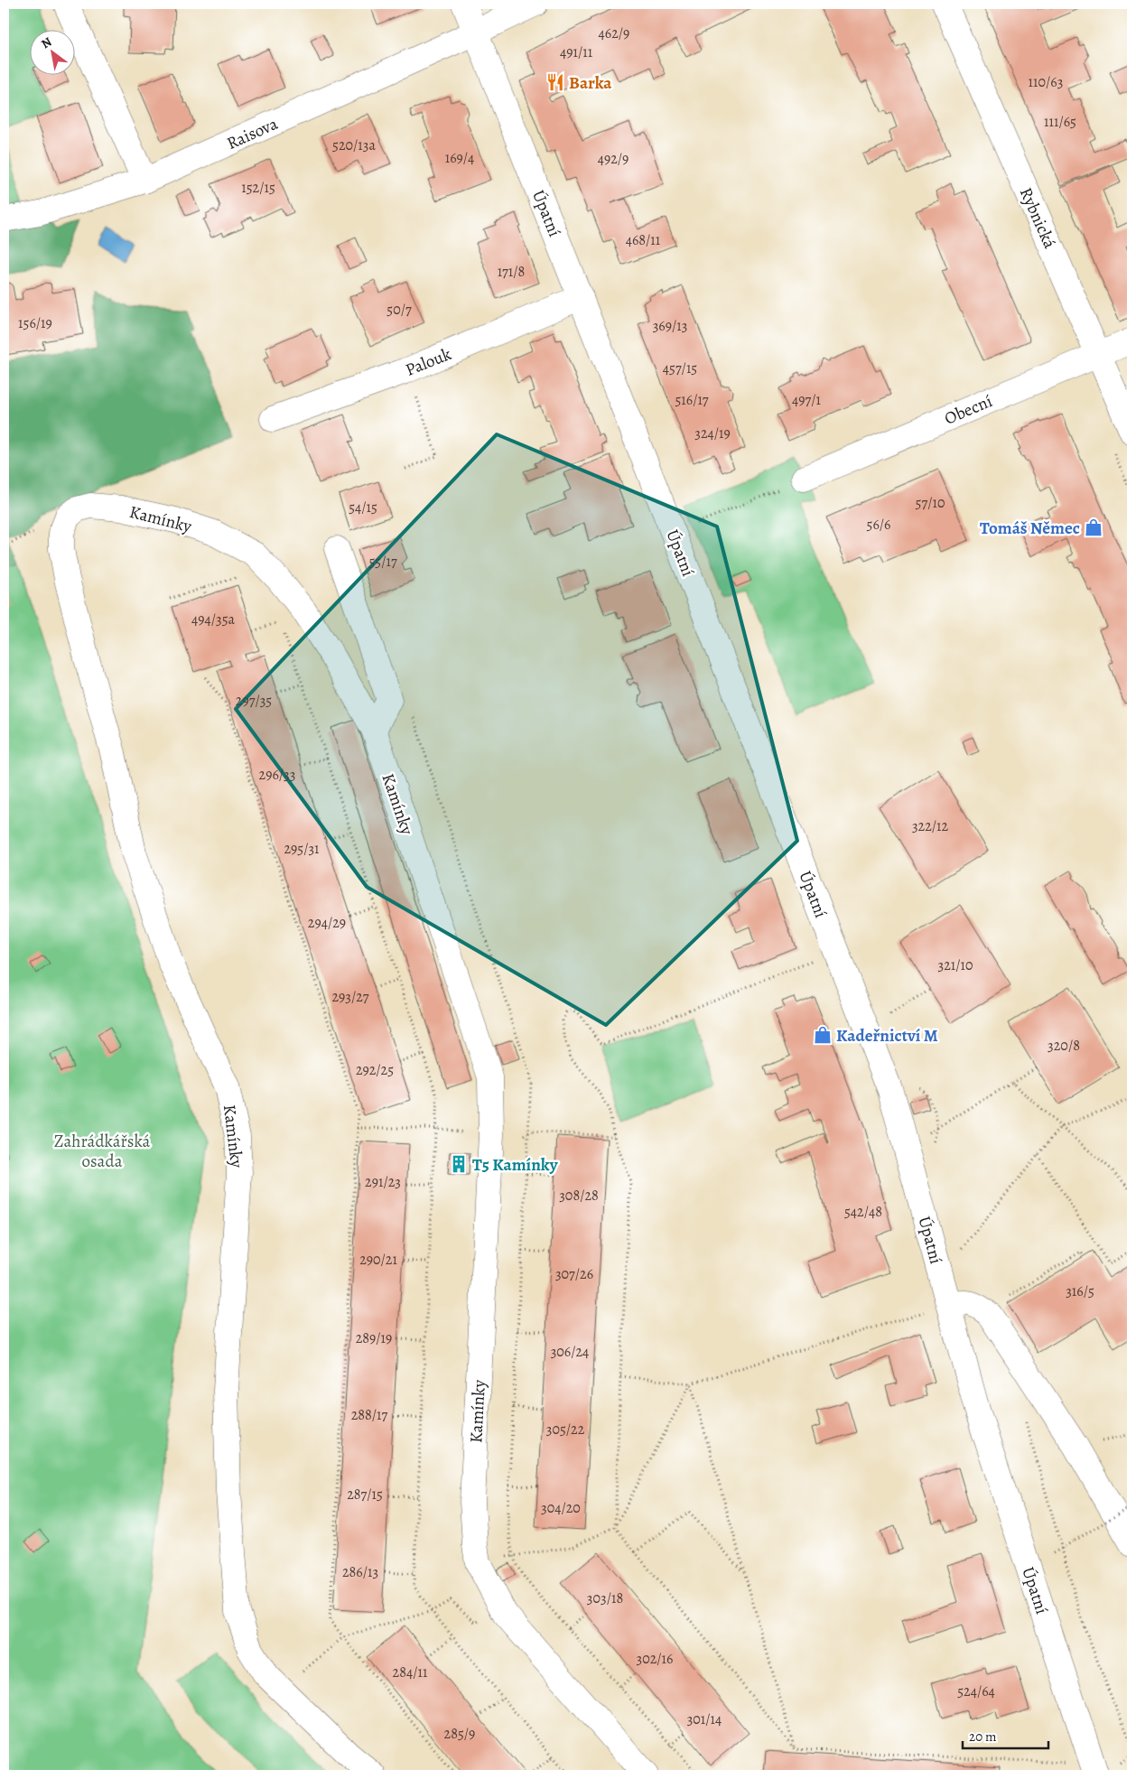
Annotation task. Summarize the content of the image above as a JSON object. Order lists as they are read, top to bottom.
{
  "streets": {
    "street": [
      "Raisova",
      "Úpatní",
      "Rybnická",
      "Palouk",
      "Obecní",
      "Kamínky"
    ]
  },
  "crossings": [
    ["Raisova", "Úpatní"],
    ["Úpatní", "Palouk"],
    ["Rybnická", "Obecní"]
  ],
  "parks": ["Zahrádkářská osada"],
  "places": {
    "restaurant": ["Barka"],
    "shop": ["Tomáš Němec", "Kadeřnictví M"],
    "building": ["T5 Kamínky"]
  },
  "house_numbers": [
    "462/9",
    "491/11",
    "110/63",
    "111/65",
    "520/13a",
    "169/4",
    "492/9",
    "152/15",
    "468/11",
    "171/8",
    "50/7",
    "156/19",
    "369/13",
    "457/15",
    "516/17",
    "497/1",
    "324/19",
    "57/10",
    "54/15",
    "56/6",
    "55/17",
    "494/35a",
    "297/35",
    "296/33",
    "322/12",
    "295/31",
    "294/29",
    "321/10",
    "293/27",
    "320/8",
    "292/25",
    "291/23",
    "308/28",
    "542/48",
    "290/21",
    "307/26",
    "316/5",
    "289/19",
    "306/24",
    "288/17",
    "305/22",
    "287/15",
    "304/20",
    "286/13",
    "303/18",
    "302/16",
    "284/11",
    "524/64",
    "301/14",
    "285/9"
  ],
  "scale_bar": "20 m",
  "north": "top left"
}
